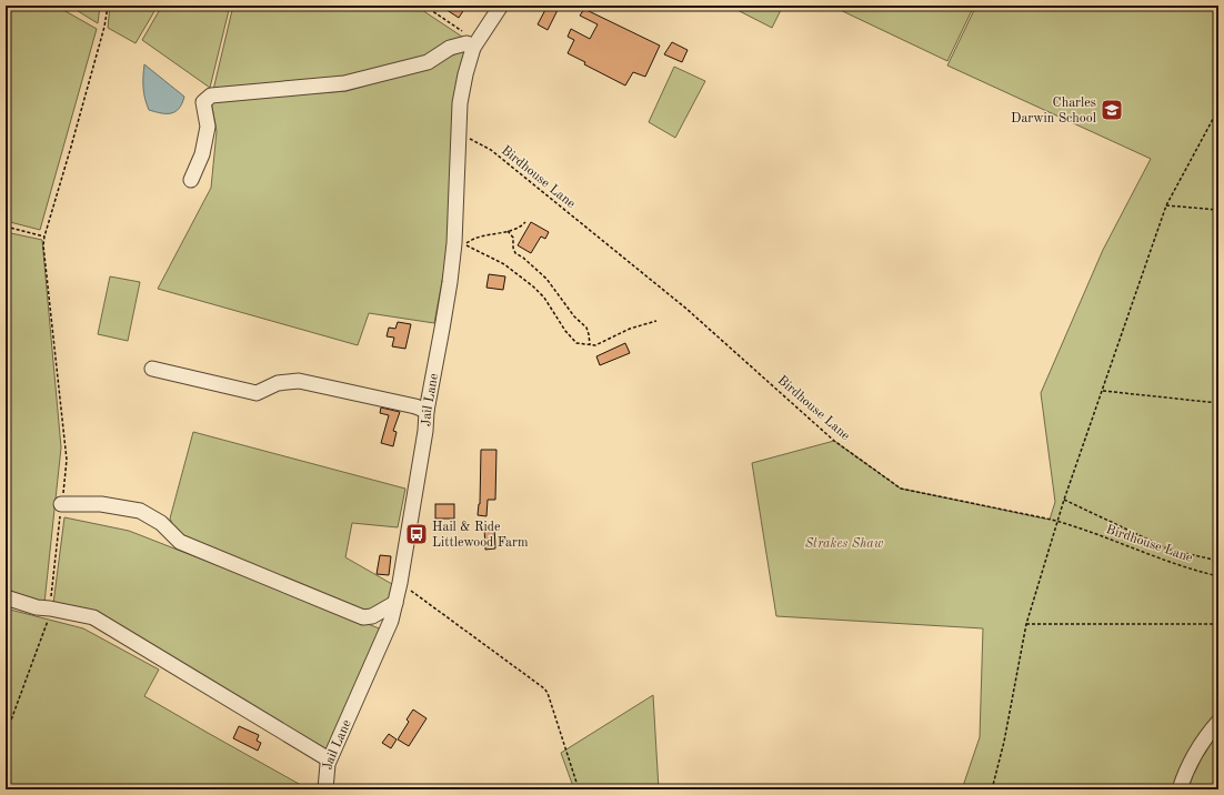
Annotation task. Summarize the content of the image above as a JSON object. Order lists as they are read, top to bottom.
{
  "streets": {
    "street": ["Jail Lane"],
    "path": ["Birdhouse Lane"]
  },
  "crossings": [
    ["Birdhouse Lane", "Jail Lane"]
  ],
  "parks": ["Strakes Shaw"],
  "places": {
    "school or university": ["Charles Darwin School"],
    "bus stop": ["Hail & Ride Littlewood Farm"]
  }
}
